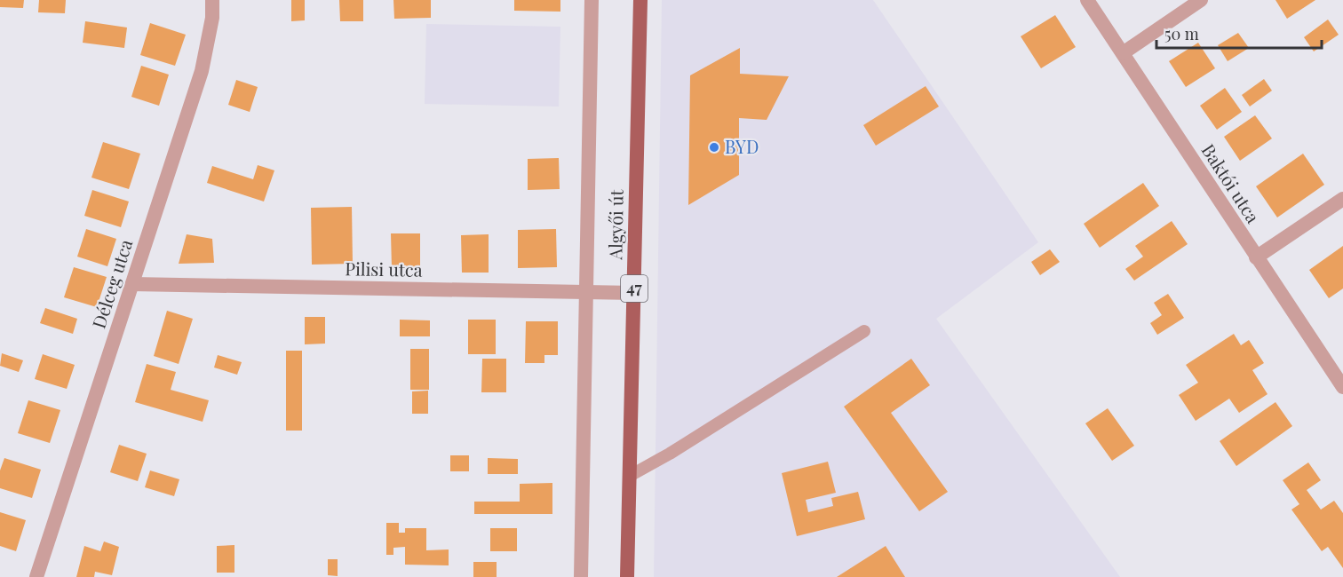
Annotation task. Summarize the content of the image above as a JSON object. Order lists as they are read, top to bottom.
{
  "streets": {
    "main road": ["Algyői út", "47"],
    "street": ["Baktói utca", "Pilisi utca", "Délceg utca"]
  },
  "crossings": [
    ["Algyői út", "Pilisi utca"],
    ["Pilisi utca", "Délceg utca"]
  ],
  "places": ["BYD"],
  "scale_bar": "50 m"
}
